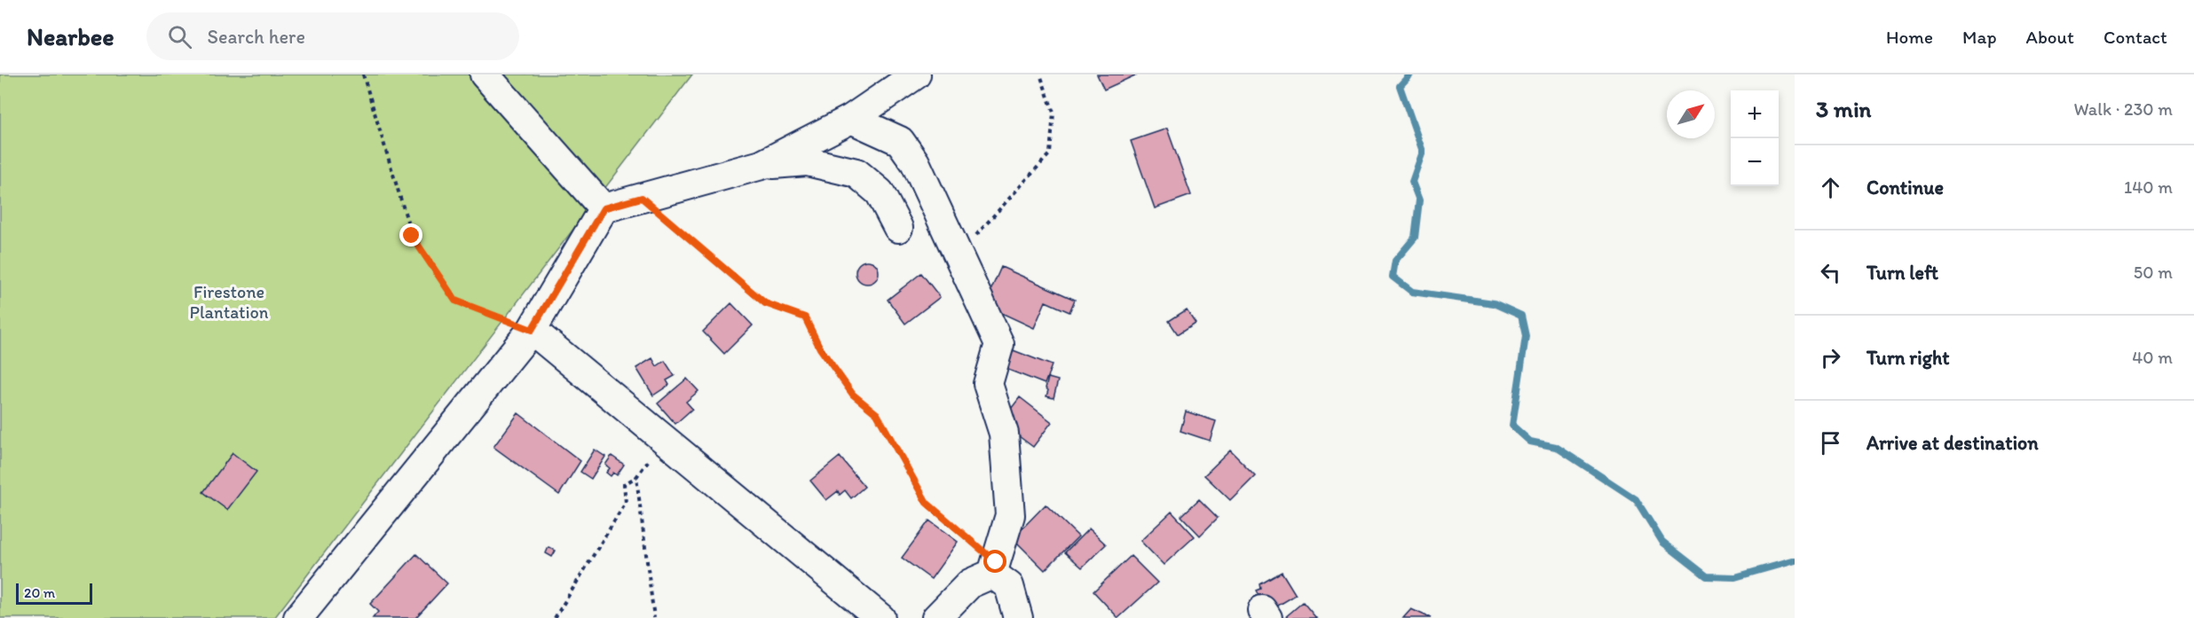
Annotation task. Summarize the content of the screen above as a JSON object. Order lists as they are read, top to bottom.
{
  "parks": ["Firestone Plantation"],
  "scale_bar": "20 m",
  "north": "top right",
  "page": {
    "header": "Nearbee",
    "search": "Search here",
    "nav": [
      "Home",
      "Map",
      "About",
      "Contact"
    ],
    "heading": ["3 min", "Walk · 230 m"],
    "map_buttons": ["+", "−"],
    "list": [
      ["Continue", "140 m"],
      ["Turn left", "50 m"],
      ["Turn right", "40 m"],
      "Arrive at destination"
    ],
    "scale": "20 m"
  }
}
